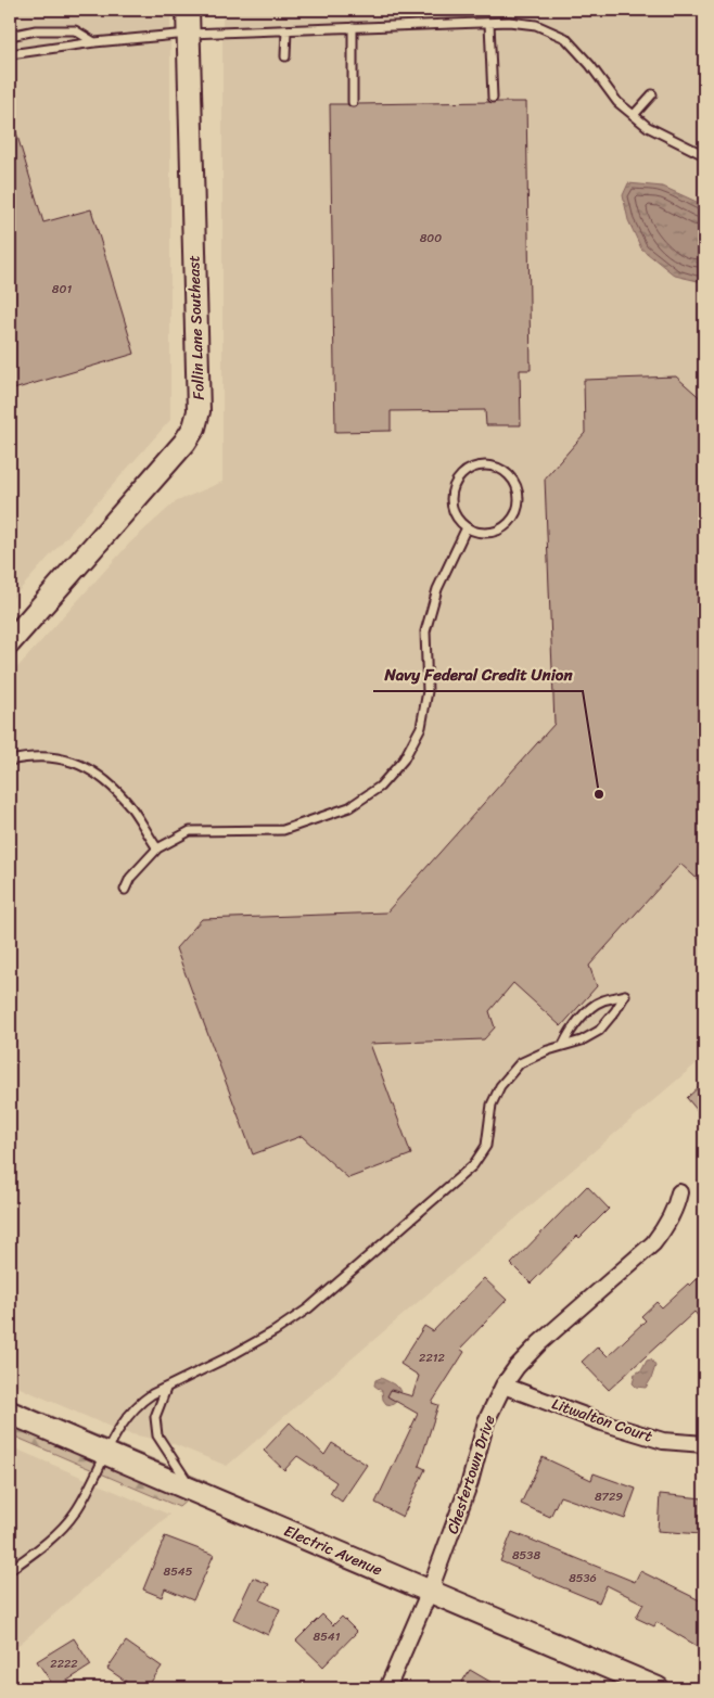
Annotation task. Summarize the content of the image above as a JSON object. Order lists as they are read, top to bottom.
{
  "streets": {
    "street": [
      "Follin Lane Southeast",
      "Litwalton Court",
      "Chestertown Drive",
      "Electric Avenue"
    ]
  },
  "crossings": [
    ["Litwalton Court", "Chestertown Drive"],
    ["Chestertown Drive", "Electric Avenue"]
  ],
  "places": ["Navy Federal Credit Union"],
  "house_numbers": [
    "800",
    "801",
    "2212",
    "8729",
    "8538",
    "8545",
    "8536",
    "8541",
    "2222"
  ]
}
